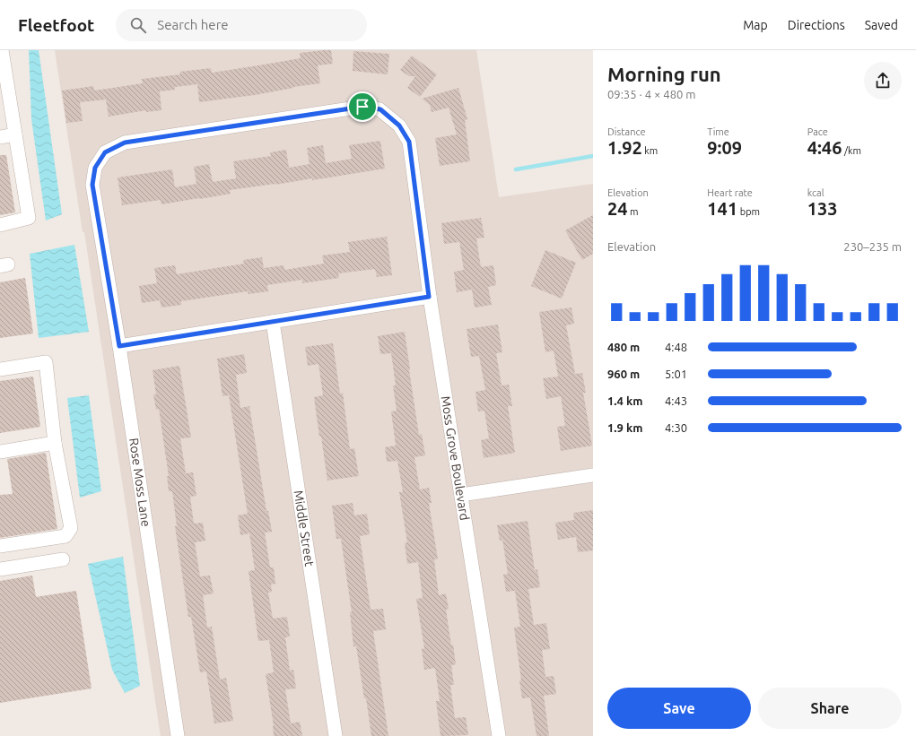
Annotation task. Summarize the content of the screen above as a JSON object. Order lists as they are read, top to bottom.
{
  "streets": {
    "street": ["Moss Grove Boulevard", "Rose Moss Lane", "Middle Street"]
  },
  "crossings": [
    ["Moss Grove Boulevard", "Rose Moss Lane"]
  ],
  "page": {
    "header": "Fleetfoot",
    "search": "Search here",
    "nav": ["Map", "Directions", "Saved"],
    "heading": ["Morning run", "09:35 · 4 × 480 m"],
    "stats": [
      ["Distance", "1.92 km"],
      ["Time", "9:09"],
      ["Pace", "4:46 /km"],
      ["Elevation", "24 m"],
      ["Heart rate", "141 bpm"],
      ["kcal", "133"]
    ],
    "chart": ["Elevation", "230–235 m"],
    "list": [
      {
        "name": "480 m",
        "note": "4:48"
      },
      {
        "name": "960 m",
        "note": "5:01"
      },
      {
        "name": "1.4 km",
        "note": "4:43"
      },
      {
        "name": "1.9 km",
        "note": "4:30"
      }
    ],
    "buttons": ["Save", "Share"]
  }
}
